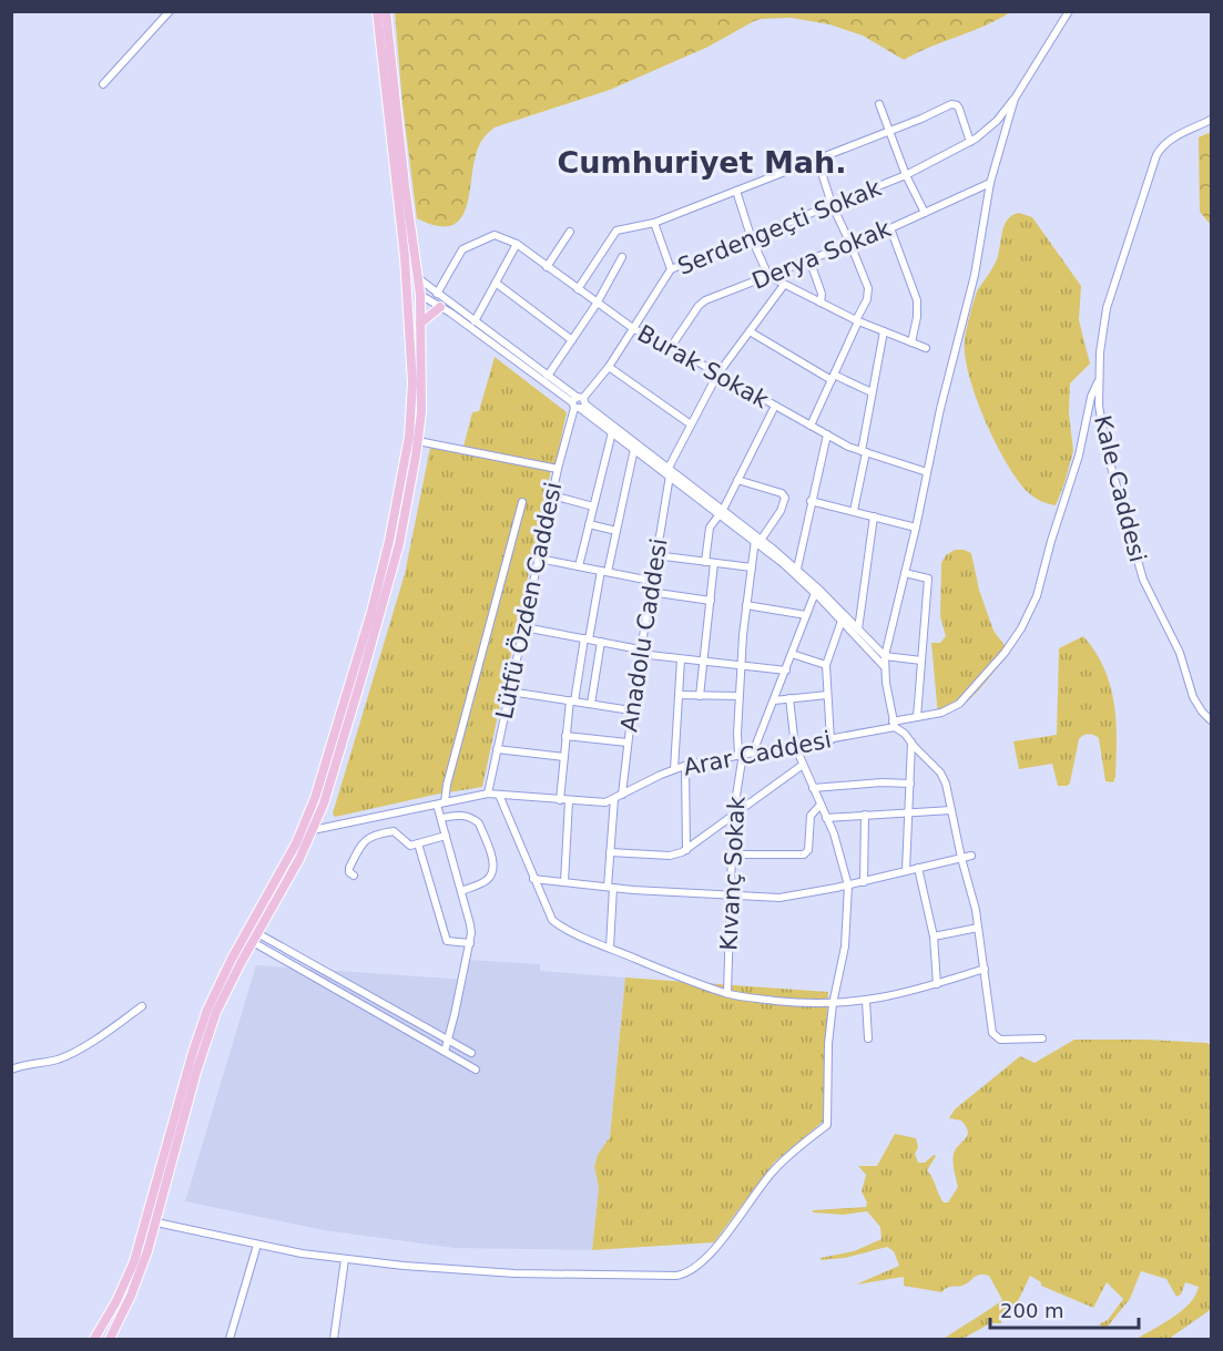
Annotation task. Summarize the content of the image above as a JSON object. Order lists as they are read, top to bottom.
{
  "streets": {
    "street": [
      "Serdengeçti Sokak",
      "Derya Sokak",
      "Burak Sokak",
      "Kale Caddesi",
      "Lütfü Özden Caddesi",
      "Anadolu Caddesi",
      "Arar Caddesi",
      "Kıvanç Sokak"
    ]
  },
  "crossings": [
    ["Serdengeçti Sokak", "Burak Sokak"],
    ["Serdengeçti Sokak", "Lütfü Özden Caddesi"],
    ["Derya Sokak", "Burak Sokak"],
    ["Burak Sokak", "Anadolu Caddesi"],
    ["Kale Caddesi", "Arar Caddesi"],
    ["Lütfü Özden Caddesi", "Arar Caddesi"],
    ["Anadolu Caddesi", "Arar Caddesi"],
    ["Arar Caddesi", "Kıvanç Sokak"]
  ],
  "districts": ["Cumhuriyet Mah."],
  "scale_bar": "200 m"
}
